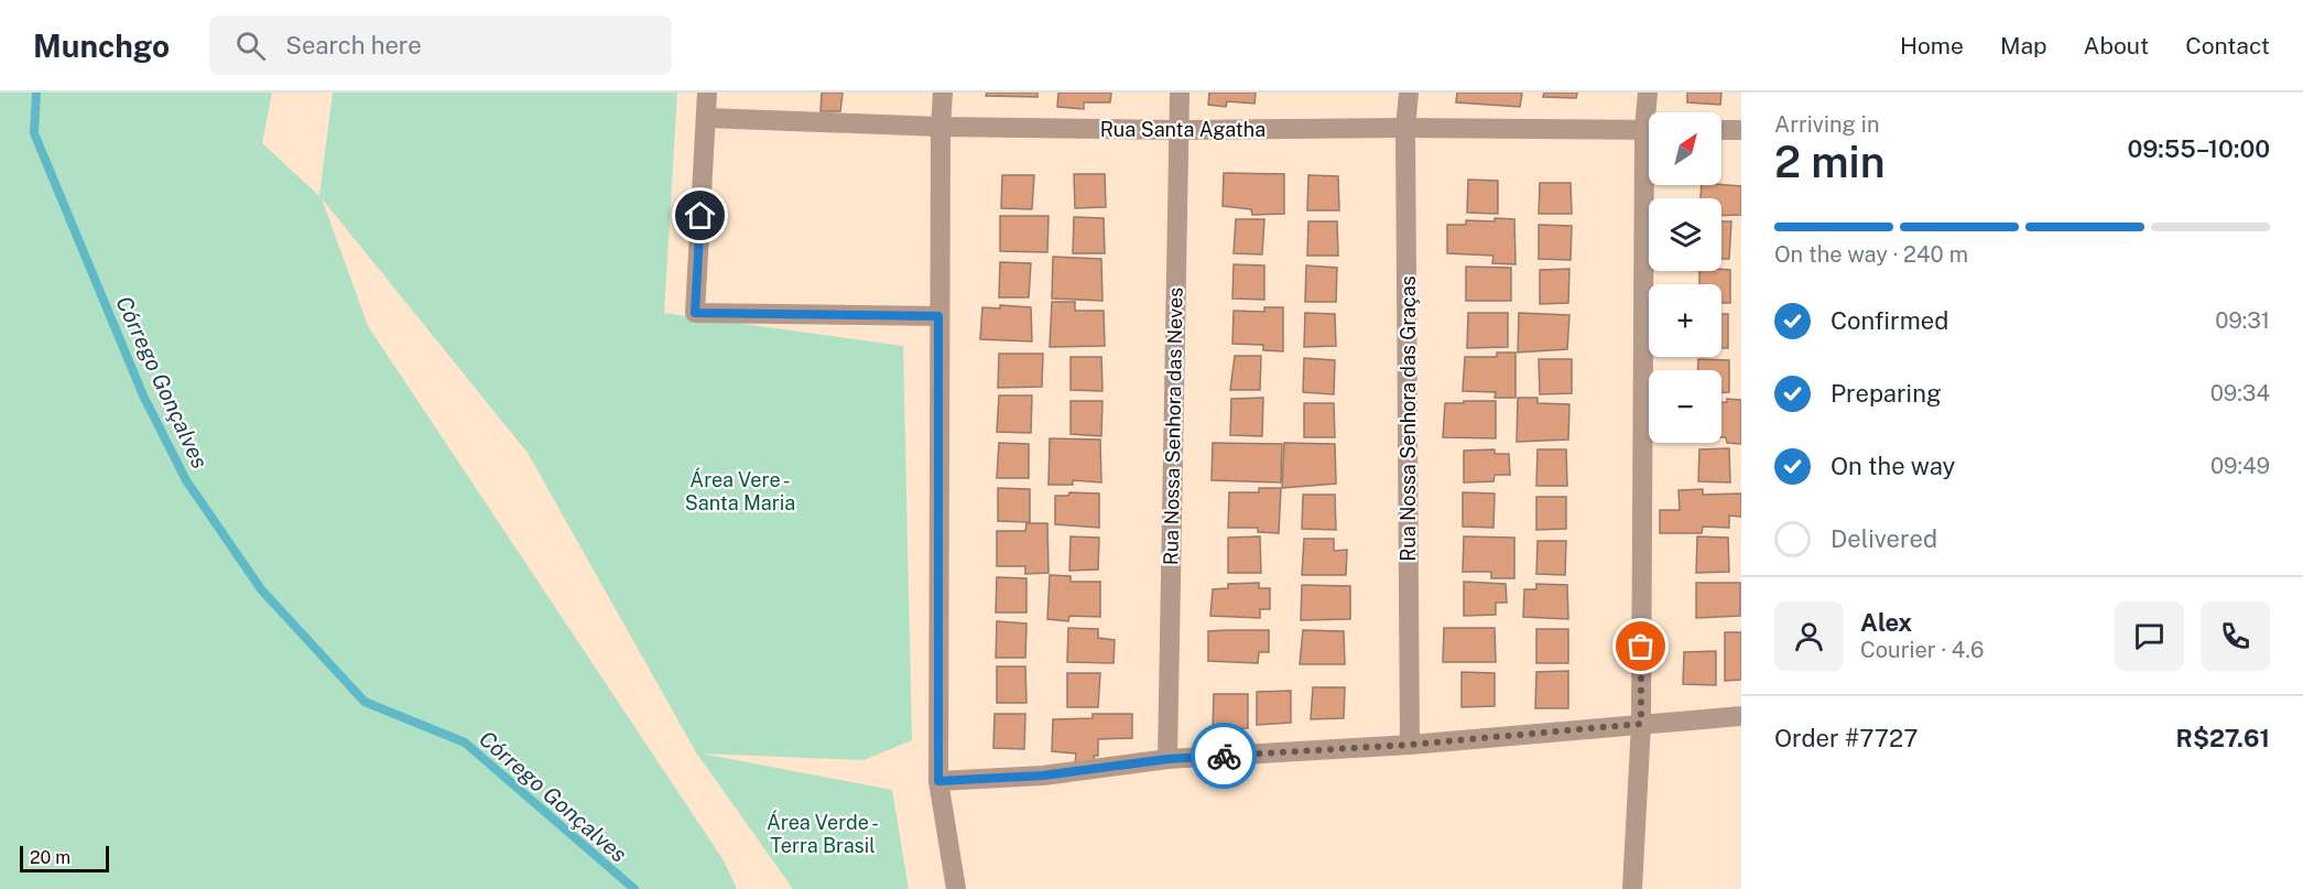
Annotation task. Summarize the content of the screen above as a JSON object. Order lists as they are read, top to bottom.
{
  "streets": {
    "street": ["Rua Santa Agatha", "Rua Nossa Senhora das Graças", "Rua Nossa Senhora das Neves"]
  },
  "crossings": [
    ["Rua Santa Agatha", "Rua Nossa Senhora das Graças"],
    ["Rua Santa Agatha", "Rua Nossa Senhora das Neves"]
  ],
  "water": ["Córrego Gonçalves"],
  "parks": ["Área Vere - Santa Maria", "Área Verde - Terra Brasil"],
  "scale_bar": "20 m",
  "north": "top right",
  "page": {
    "header": "Munchgo",
    "search": "Search here",
    "nav": [
      "Home",
      "Map",
      "About",
      "Contact"
    ],
    "heading": ["2 min", "Arriving in", "09:55–10:00"],
    "panel": [
      "Alex",
      "Courier · 4.6",
      "Order #7727",
      "R$27.61"
    ],
    "map_buttons": ["+", "−"],
    "bar": "On the way · 240 m",
    "list": [
      ["Confirmed", "09:31"],
      ["Preparing", "09:34"],
      ["On the way", "09:49"],
      "Delivered"
    ],
    "scale": "20 m"
  }
}
